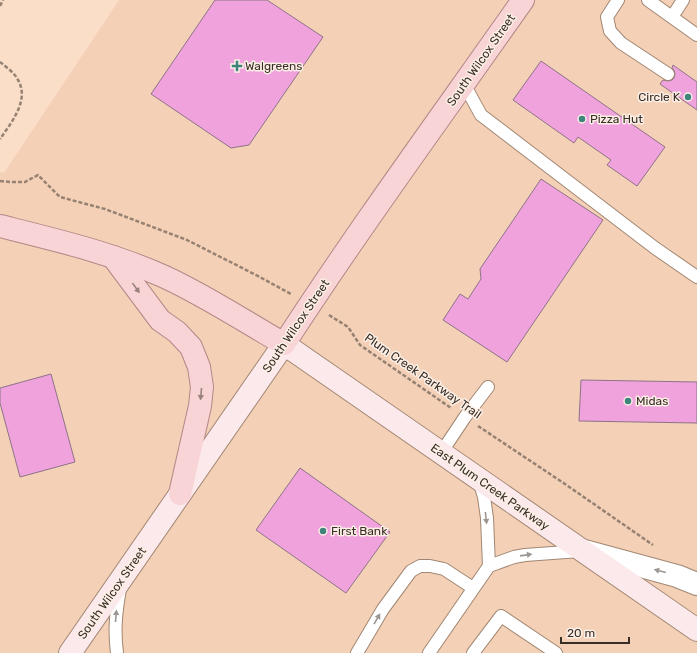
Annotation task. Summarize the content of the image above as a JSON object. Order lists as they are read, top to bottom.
{
  "streets": {
    "main road": ["South Wilcox Street", "East Plum Creek Parkway"],
    "path": ["Plum Creek Parkway Trail"]
  },
  "crossings": [
    ["South Wilcox Street", "Plum Creek Parkway Trail"],
    ["South Wilcox Street", "East Plum Creek Parkway"]
  ],
  "places": {
    "health": ["Walgreens"],
    "other": [
      "Circle K",
      "Pizza Hut",
      "Midas",
      "First Bank"
    ]
  },
  "scale_bar": "20 m"
}
